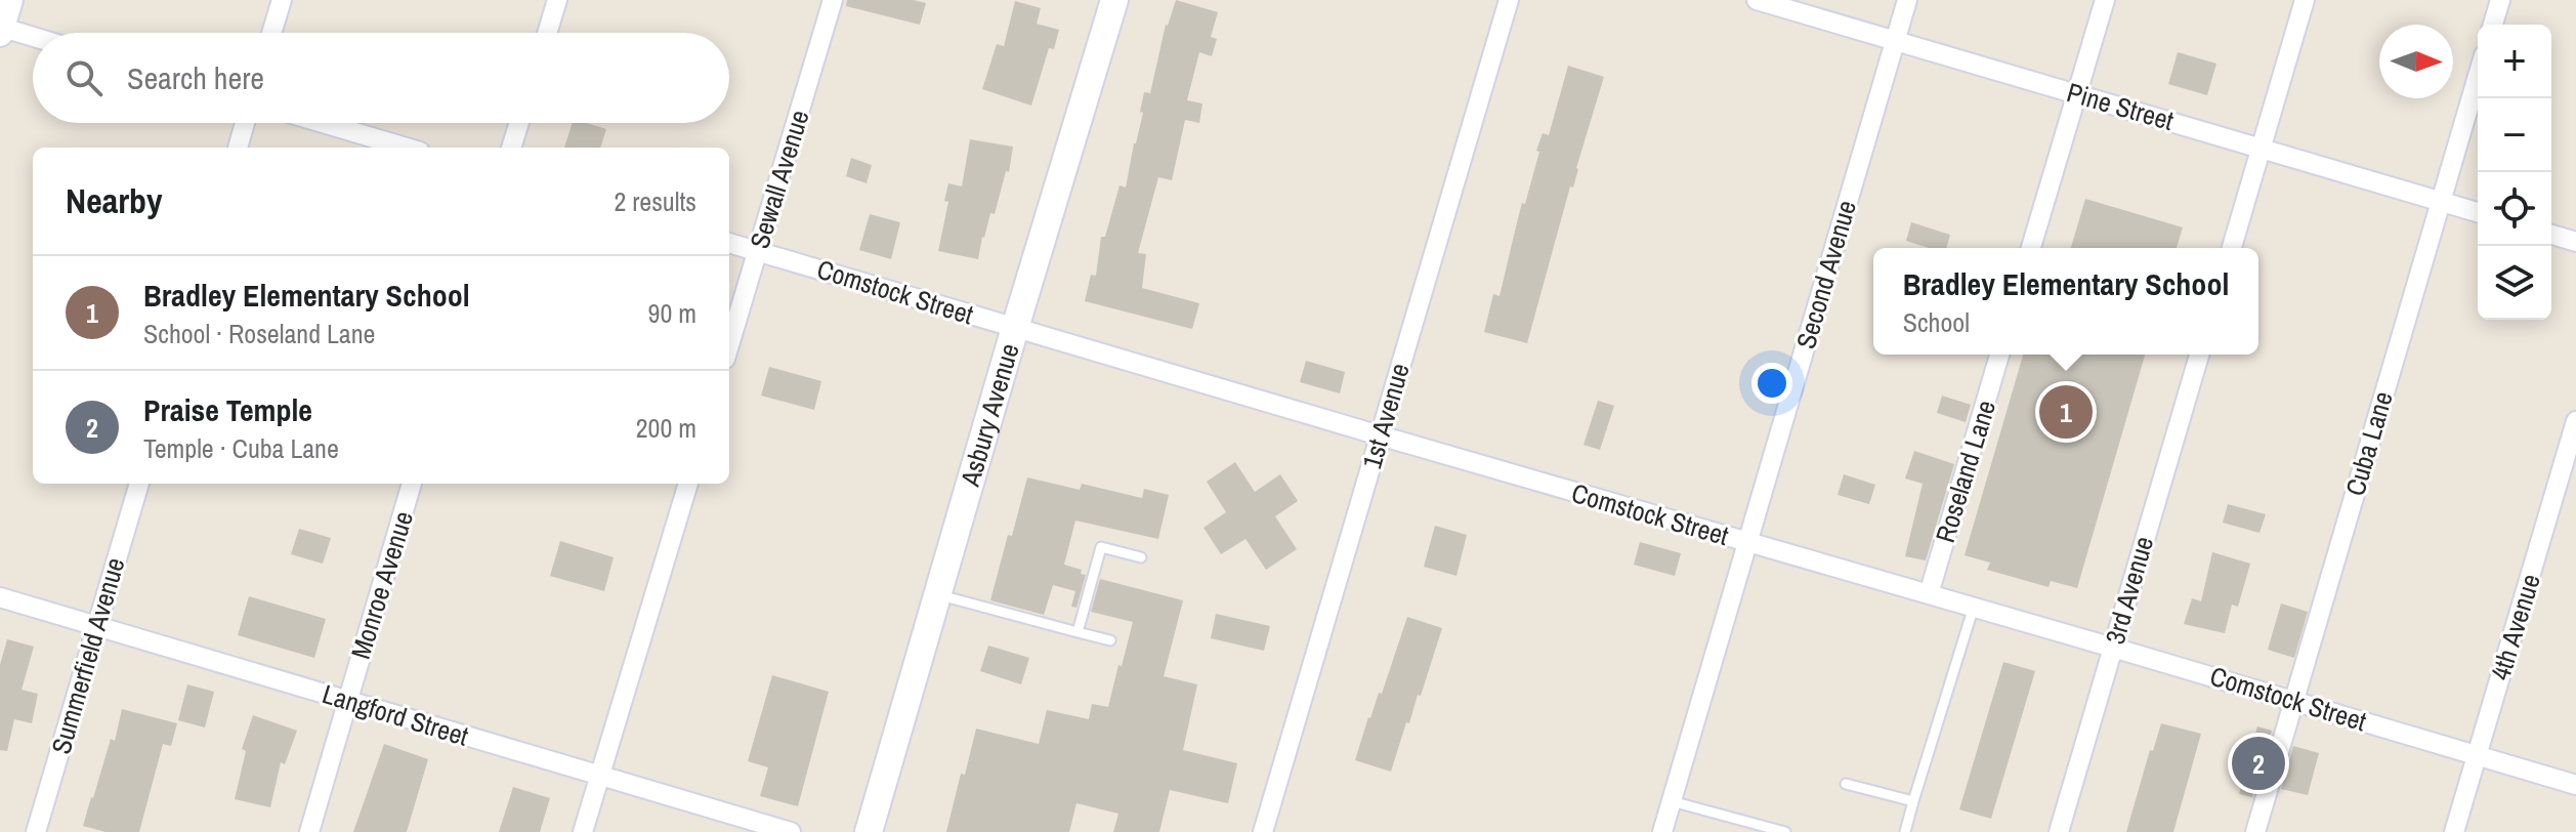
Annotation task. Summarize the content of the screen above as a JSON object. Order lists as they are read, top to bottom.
{
  "streets": {
    "main road": ["Asbury Avenue"],
    "street": [
      "Pine Street",
      "Sewall Avenue",
      "Second Avenue",
      "Comstock Street",
      "1st Avenue",
      "Cuba Lane",
      "Roseland Lane",
      "Monroe Avenue",
      "3rd Avenue",
      "4th Avenue",
      "Summerfield Avenue",
      "Langford Street"
    ]
  },
  "crossings": [
    ["Pine Street", "Second Avenue"],
    ["Pine Street", "Cuba Lane"],
    ["Sewall Avenue", "Comstock Street"],
    ["Second Avenue", "Comstock Street"],
    ["Comstock Street", "Asbury Avenue"],
    ["Comstock Street", "1st Avenue"],
    ["Comstock Street", "Cuba Lane"],
    ["Comstock Street", "Roseland Lane"],
    ["Comstock Street", "3rd Avenue"],
    ["Comstock Street", "4th Avenue"],
    ["Monroe Avenue", "Langford Street"],
    ["Summerfield Avenue", "Langford Street"]
  ],
  "north": "right",
  "page": {
    "map_buttons": ["+", "−"],
    "search": "Search here",
    "heading": ["Nearby", "2 results"],
    "popup": ["Bradley Elementary School", "School"],
    "list": [
      {
        "mark": "1",
        "name": "Bradley Elementary School",
        "note": "School · Roseland Lane",
        "value": "90 m"
      },
      {
        "mark": "2",
        "name": "Praise Temple",
        "note": "Temple · Cuba Lane",
        "value": "200 m"
      }
    ],
    "pins": ["1", "2"]
  }
}
